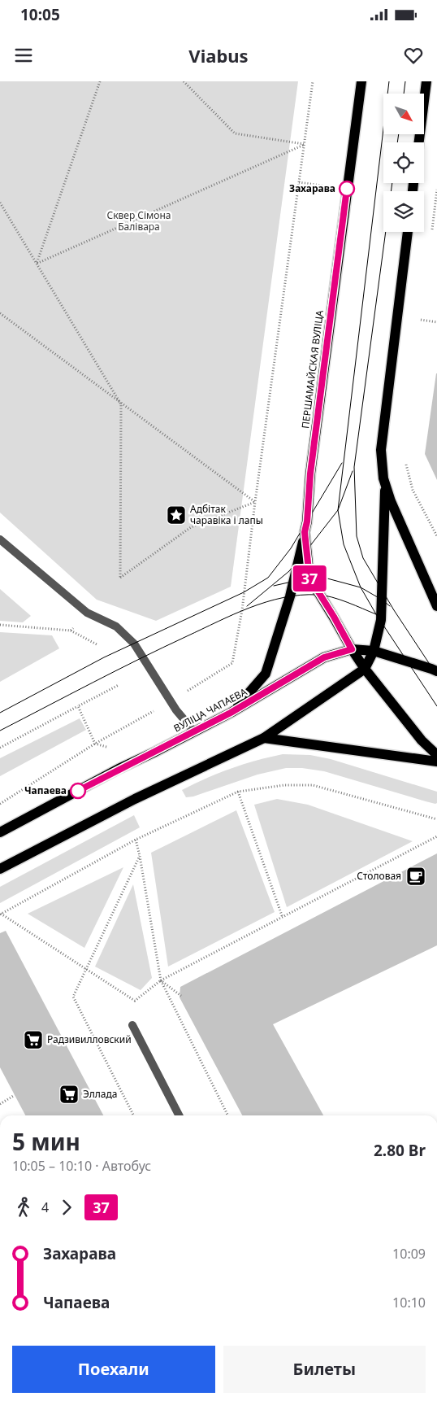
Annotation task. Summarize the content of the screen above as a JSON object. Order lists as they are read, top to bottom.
{
  "streets": {
    "main road": ["ПЕРШАМАЙСКАЯ ВУЛІЦА", "ВУЛІЦА ЧАПАЕВА"]
  },
  "crossings": [
    ["ПЕРШАМАЙСКАЯ ВУЛІЦА", "ВУЛІЦА ЧАПАЕВА"]
  ],
  "parks": ["Сквер Сімона Балівара"],
  "places": {
    "other": ["Захарава", "Чапаева"],
    "place": ["Адбітак чаравіка і лапы"],
    "cafe": ["Столовая"],
    "supermarket": ["Радзивилловский", "Эллада"]
  },
  "lines": ["bus line 37"],
  "north": "bottom right",
  "page": {
    "status": "10:05",
    "header": "Viabus",
    "on_map": "37",
    "heading": ["5 мин", "10:05 – 10:10 · Автобус", "2.80 Br"],
    "legs": ["4", "37"],
    "list": [
      {
        "name": "Захарава",
        "value": "10:09"
      },
      {
        "name": "Чапаева",
        "value": "10:10"
      }
    ],
    "buttons": ["Поехали", "Билеты"]
  }
}
